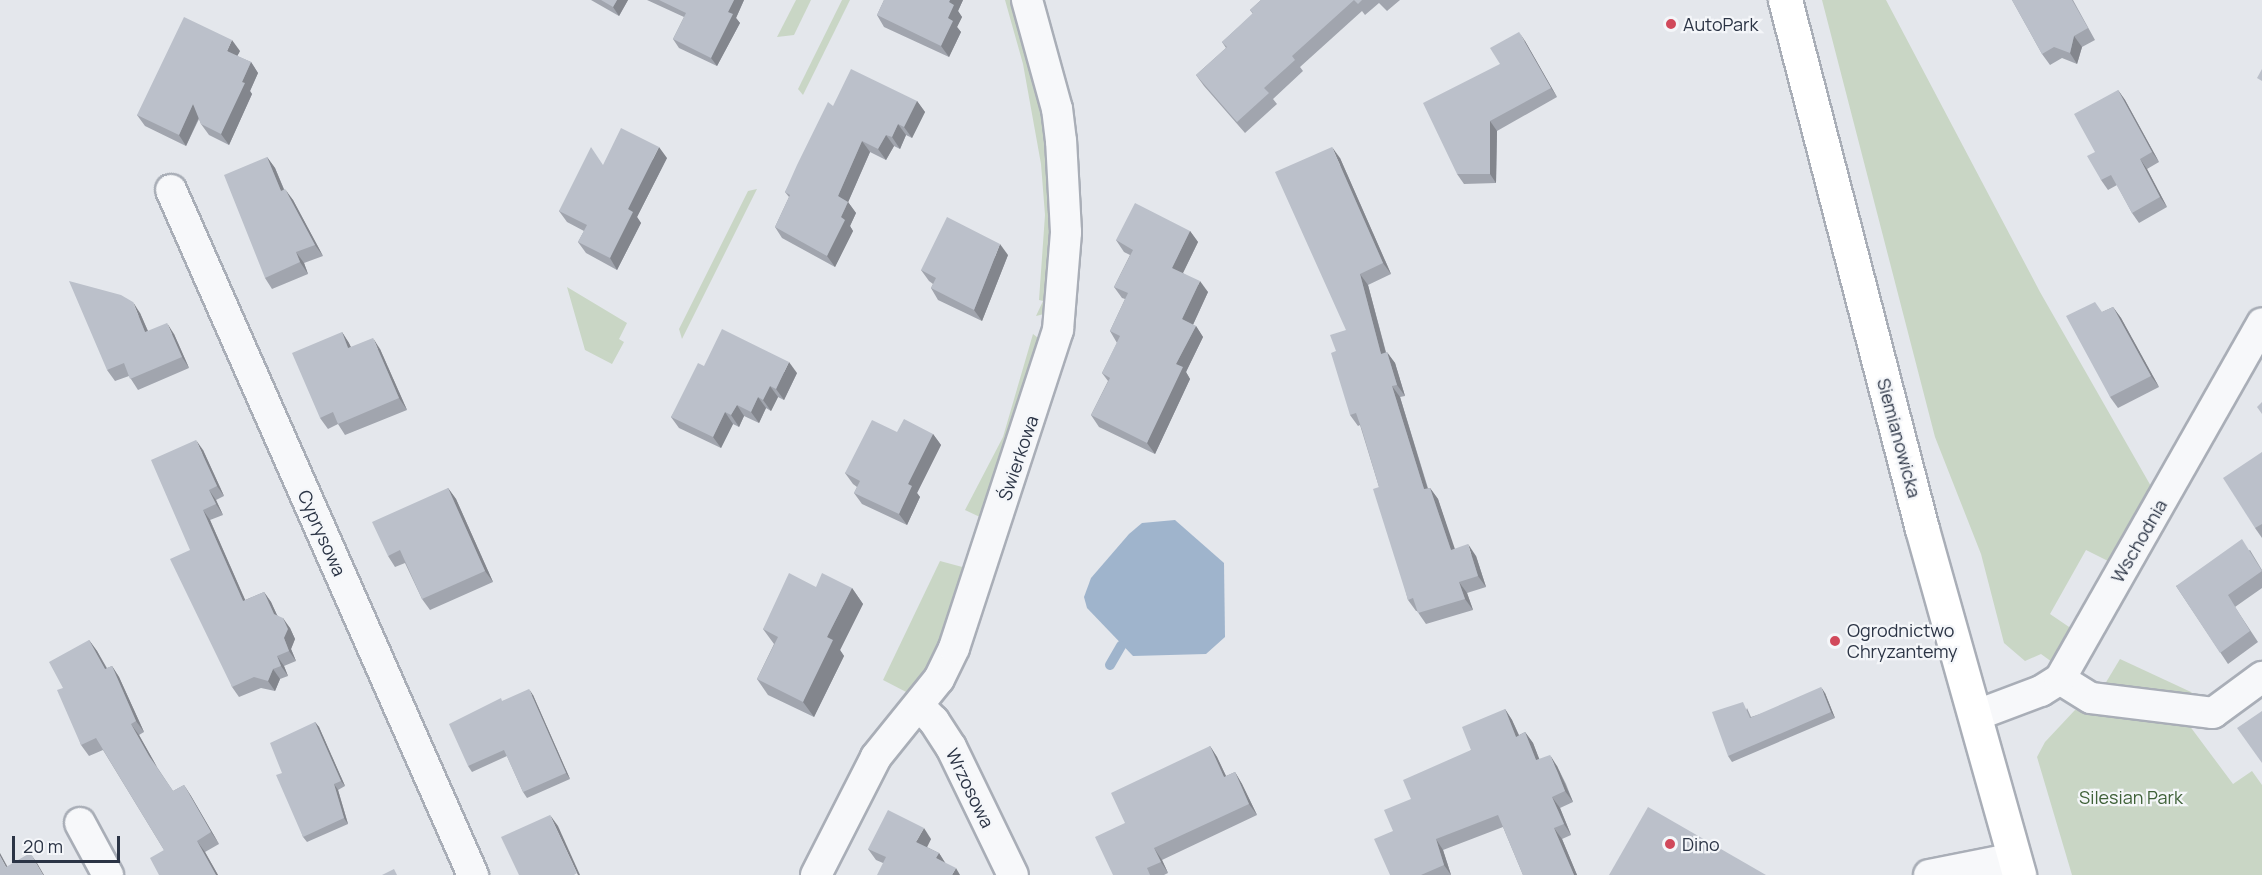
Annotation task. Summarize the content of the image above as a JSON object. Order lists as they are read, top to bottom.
{
  "streets": {
    "street": [
      "Siemianowicka",
      "Świerkowa",
      "Cyprysowa",
      "Wschodnia",
      "Wrzosowa"
    ]
  },
  "crossings": [
    ["Świerkowa", "Wrzosowa"]
  ],
  "parks": ["Silesian Park"],
  "places": ["AutoPark", "Ogrodnictwo Chryzantemy", "Dino"],
  "scale_bar": "20 m"
}
